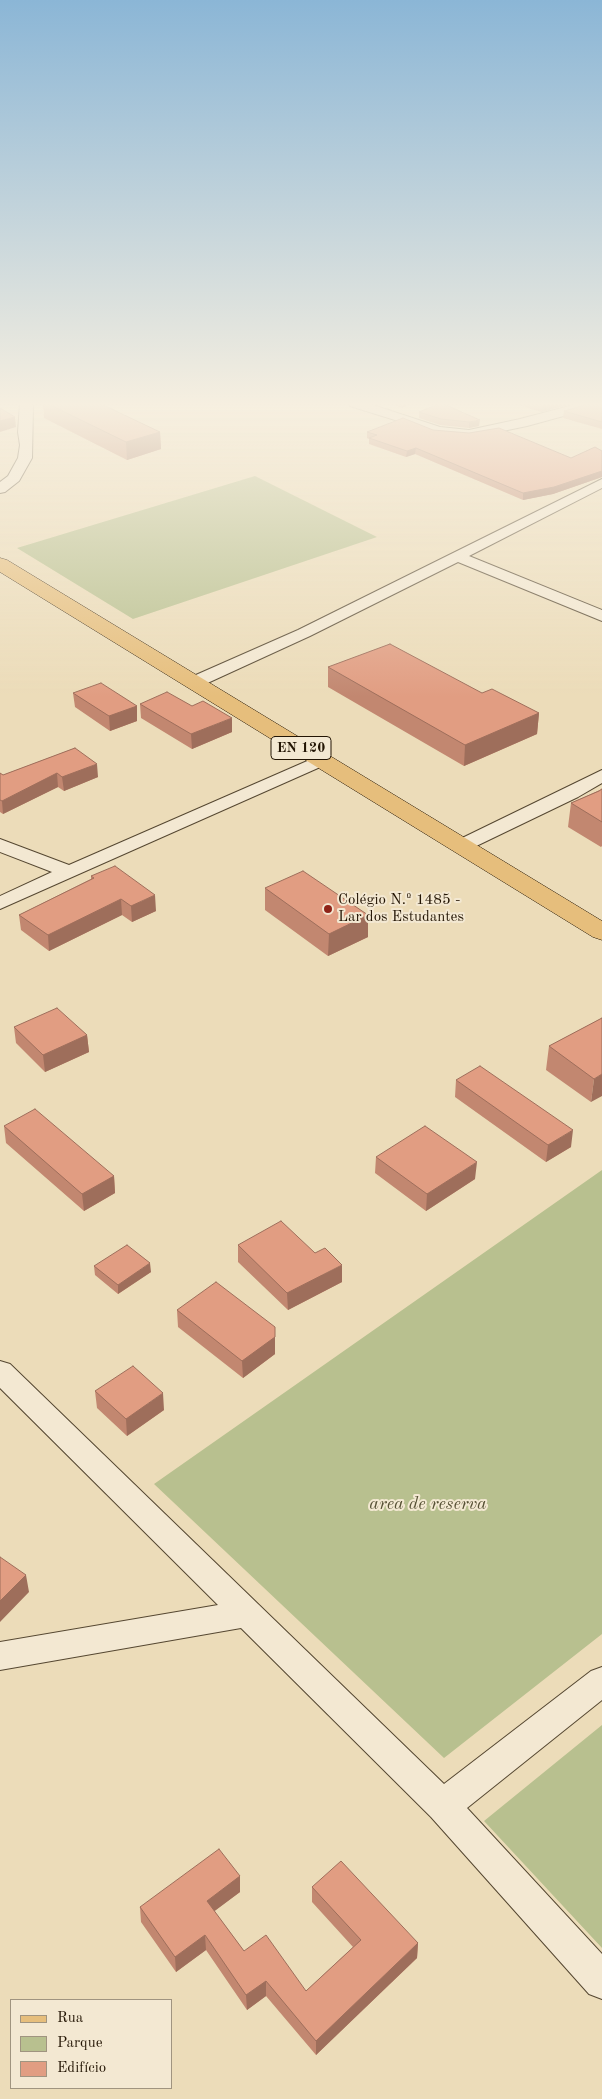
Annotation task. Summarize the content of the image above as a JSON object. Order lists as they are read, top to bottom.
{
  "streets": {
    "main road": ["EN 120"]
  },
  "parks": ["area de reserva"],
  "places": ["Colégio N.º 1485 - Lar dos Estudantes"],
  "legend": ["Rua", "Parque", "Edifício"]
}
